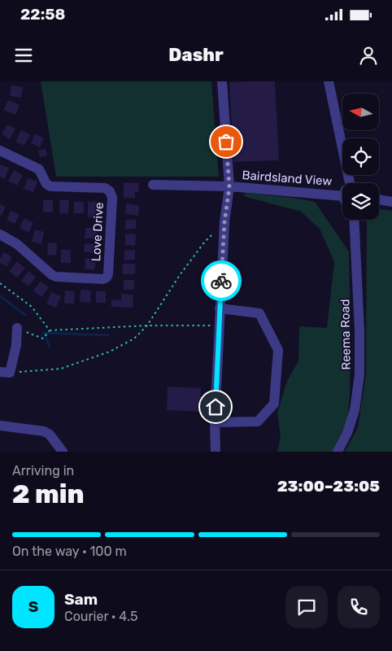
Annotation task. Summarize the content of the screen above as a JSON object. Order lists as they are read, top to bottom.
{
  "streets": {
    "street": ["Bairdsland View", "Love Drive", "Reema Road"]
  },
  "north": "left",
  "page": {
    "status": "22:58",
    "header": "Dashr",
    "heading": ["2 min", "Arriving in", "23:00–23:05"],
    "panel": ["Sam", "Courier · 4.5"],
    "bar": "On the way · 100 m",
    "round": "S"
  }
}
